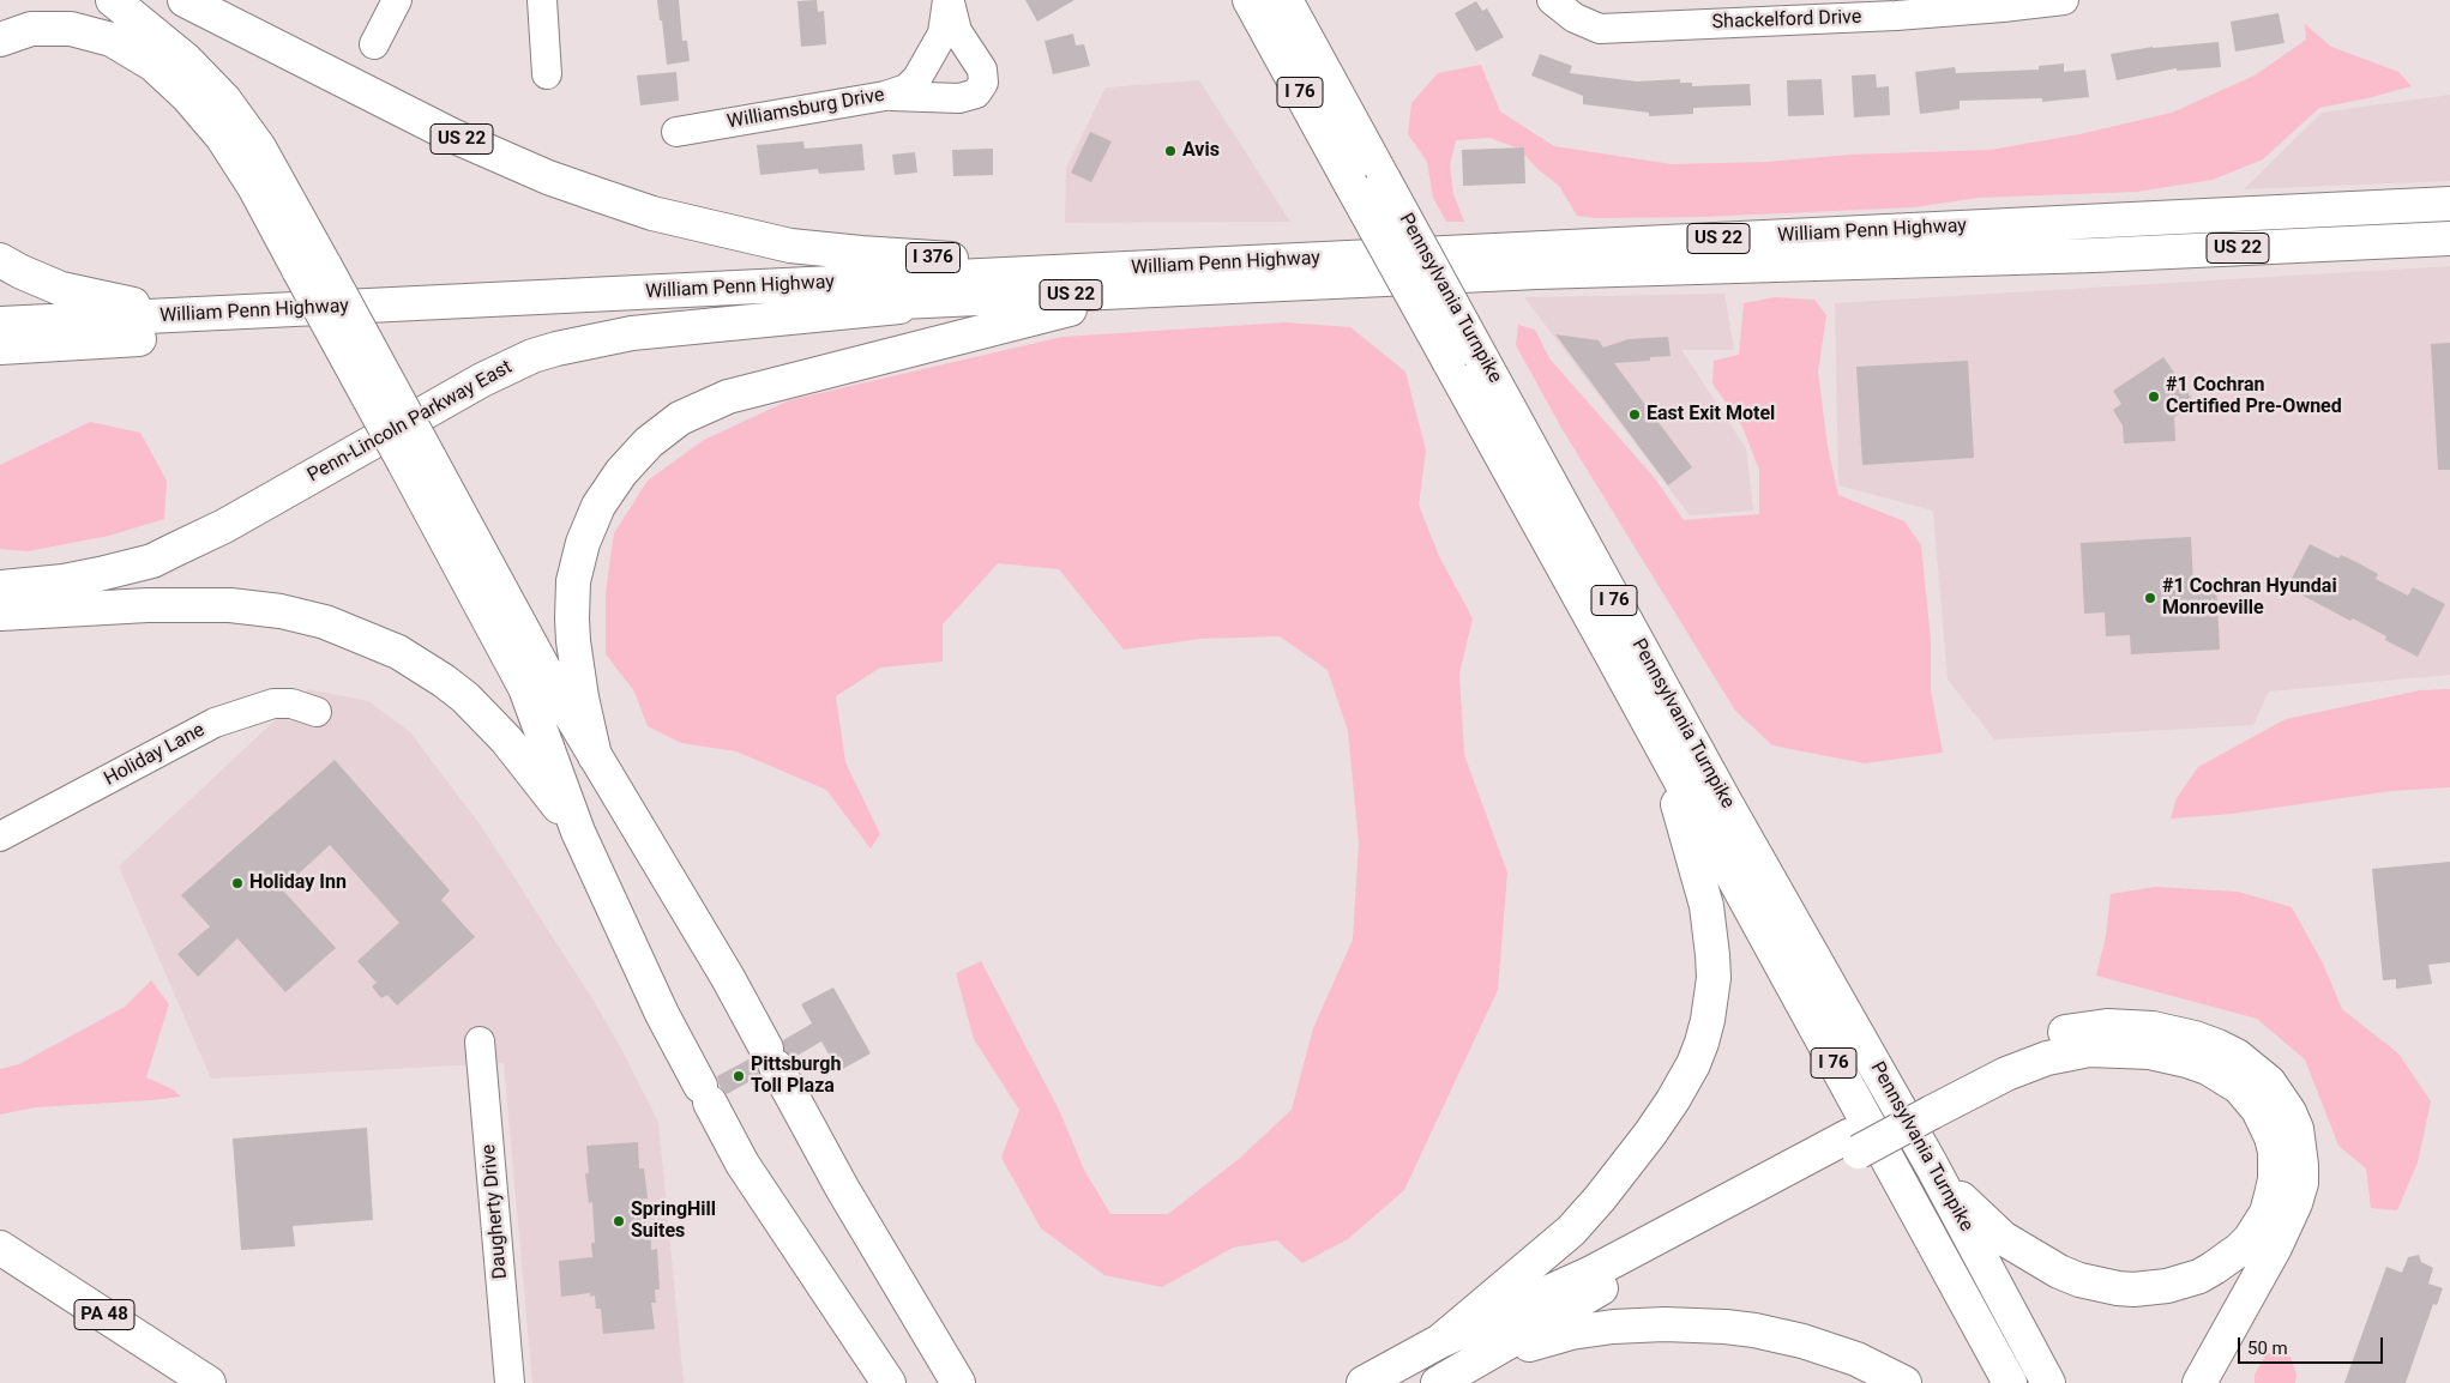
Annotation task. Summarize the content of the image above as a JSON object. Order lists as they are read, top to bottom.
{
  "streets": {
    "main road": [
      "I 76",
      "US 22",
      "William Penn Highway",
      "I 376",
      "Pennsylvania Turnpike",
      "Penn-Lincoln Parkway East",
      "PA 48"
    ],
    "street": [
      "Shackelford Drive",
      "Williamsburg Drive",
      "Holiday Lane",
      "Daugherty Drive"
    ]
  },
  "crossings": [
    ["US 22", "I 376"],
    ["William Penn Highway", "I 376"],
    ["William Penn Highway", "Penn-Lincoln Parkway East"]
  ],
  "places": [
    "Avis",
    "#1 Cochran Certified Pre-Owned",
    "East Exit Motel",
    "#1 Cochran Hyundai Monroeville",
    "Holiday Inn",
    "Pittsburgh Toll Plaza",
    "SpringHill Suites"
  ],
  "scale_bar": "50 m"
}
